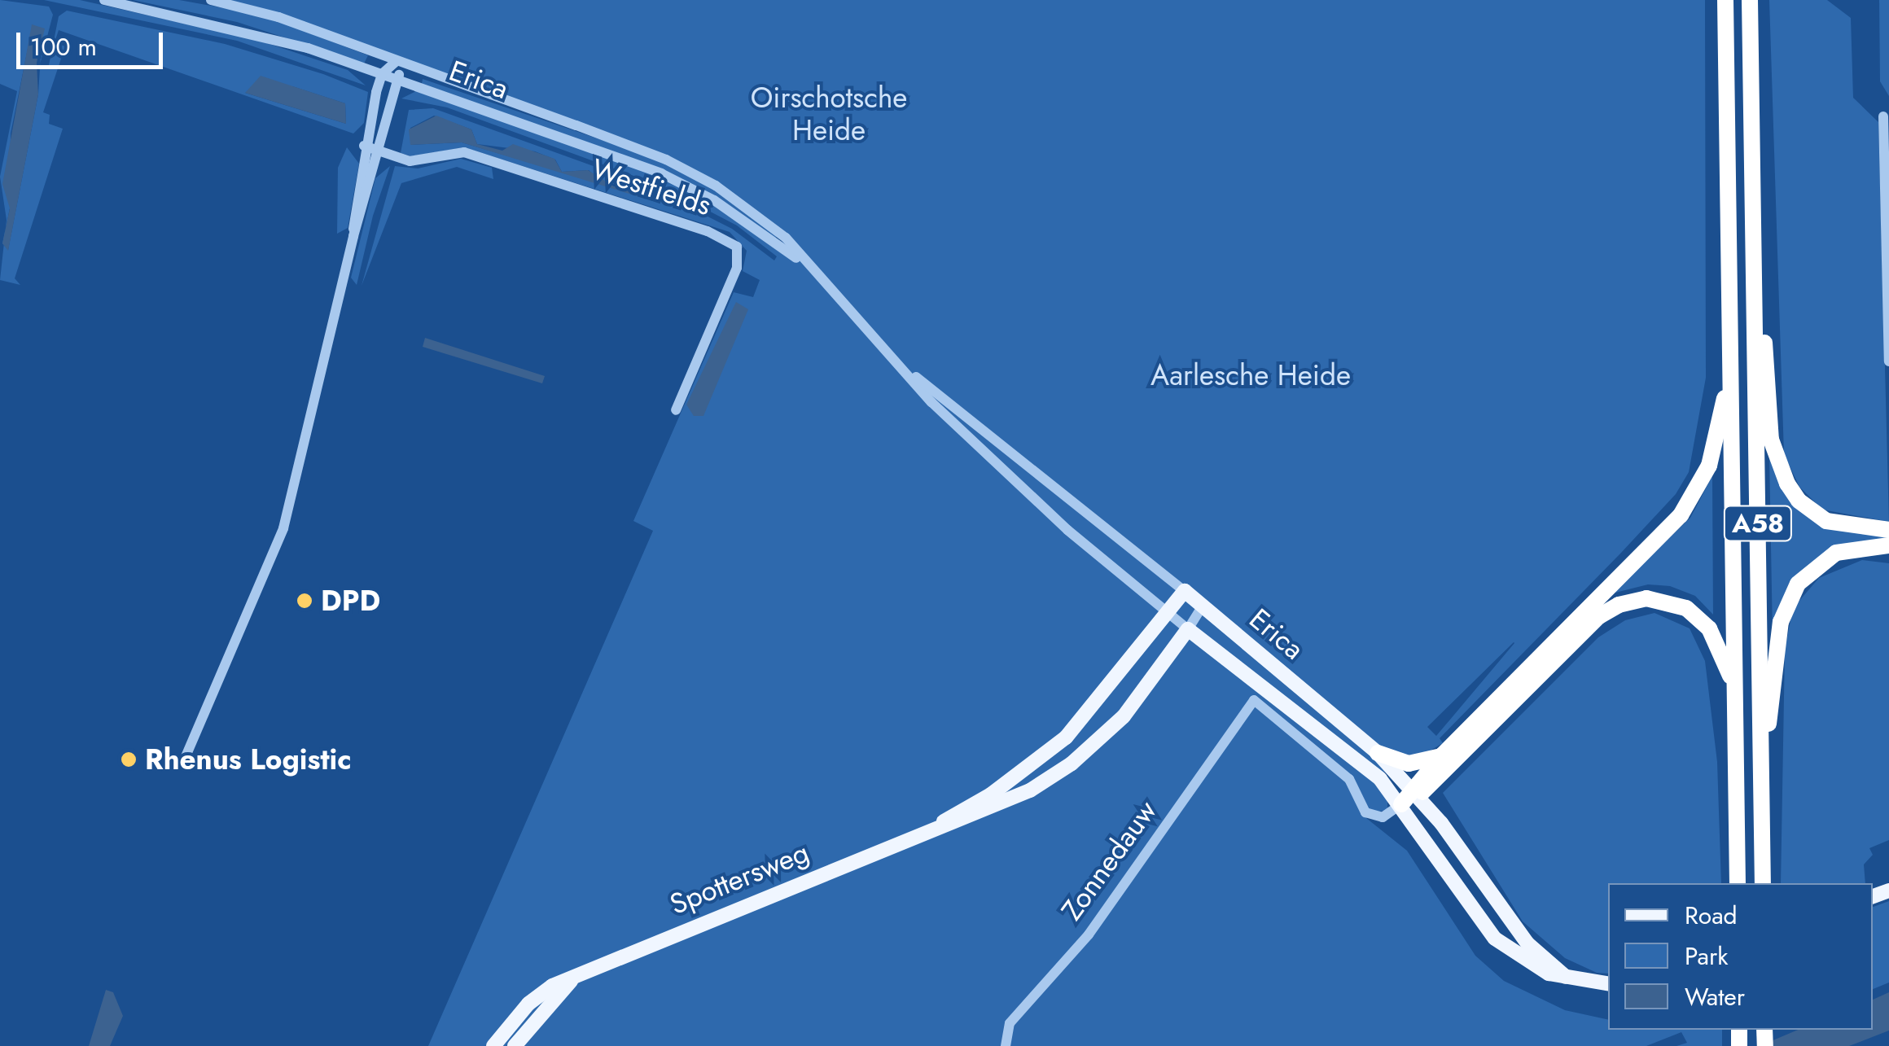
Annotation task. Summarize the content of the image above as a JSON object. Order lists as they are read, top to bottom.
{
  "streets": {
    "highway": ["A58"],
    "main road": ["Erica", "Spottersweg"],
    "street": ["Westfields", "Zonnedauw"]
  },
  "crossings": [
    ["Erica", "A58"],
    ["Erica", "Zonnedauw"],
    ["Erica", "Spottersweg"]
  ],
  "parks": ["Oirschotsche Heide", "Aarlesche Heide"],
  "places": ["DPD", "Rhenus Logistic"],
  "legend": ["Road", "Park", "Water"],
  "scale_bar": "100 m"
}
